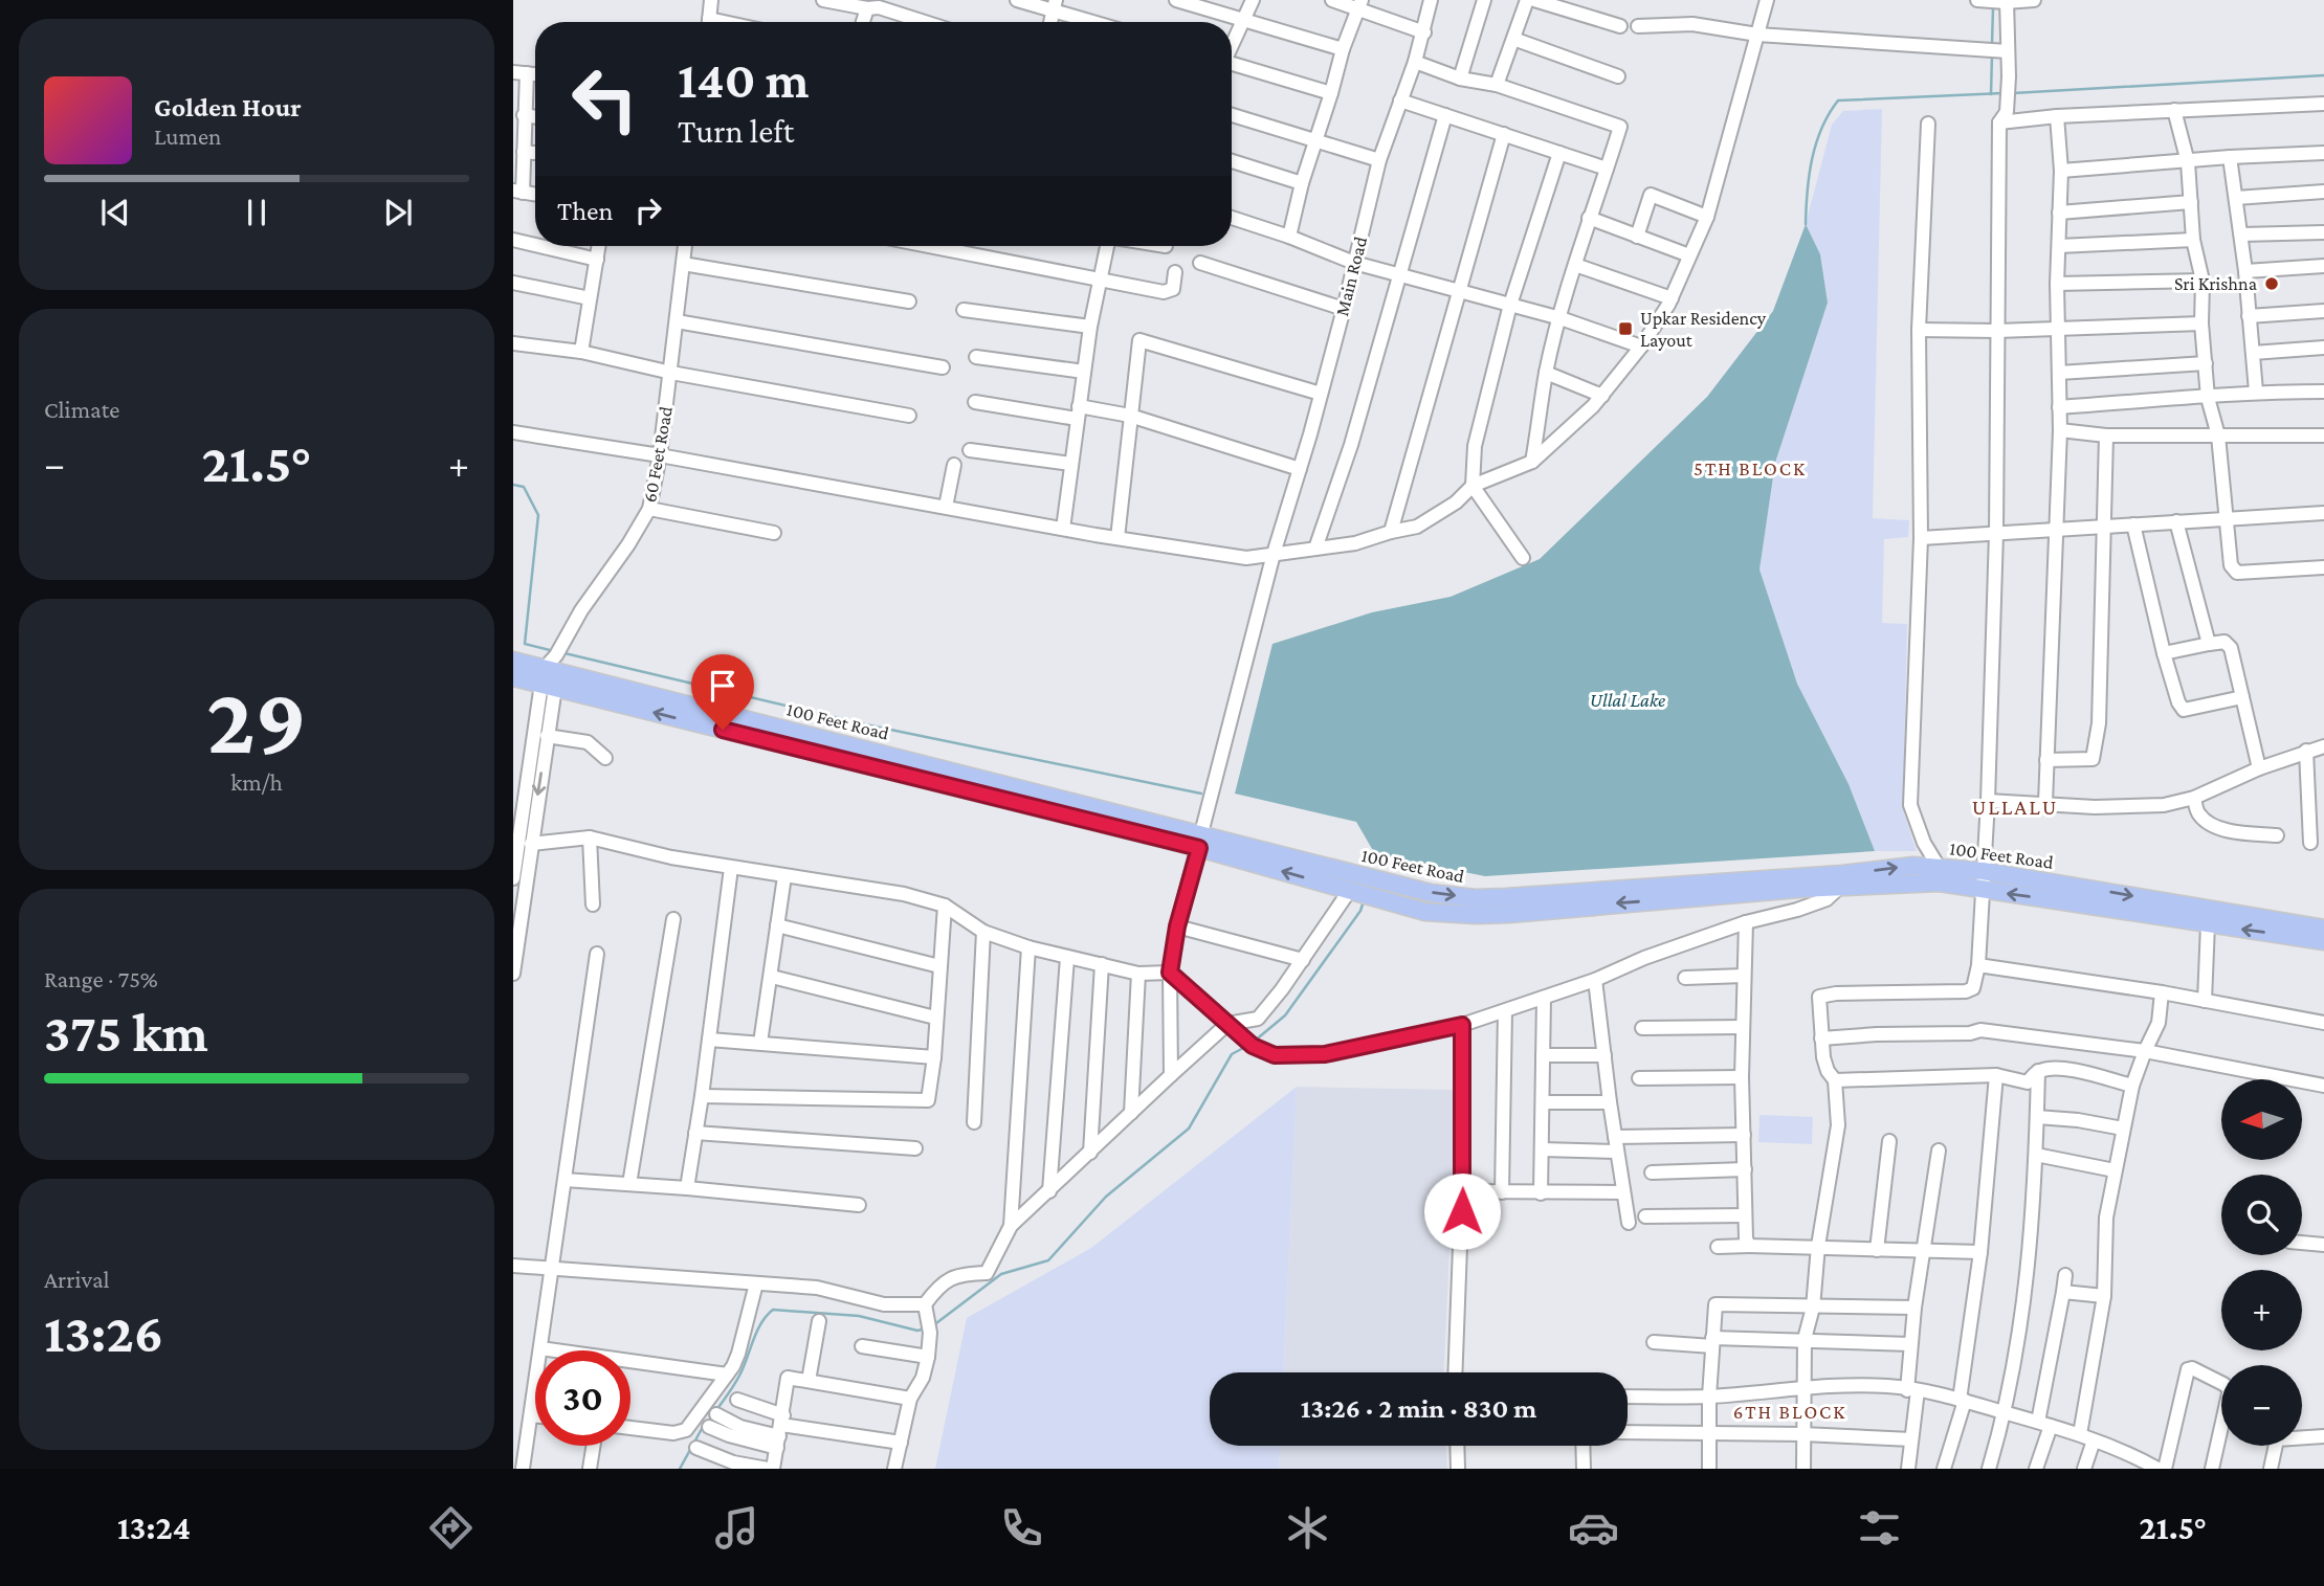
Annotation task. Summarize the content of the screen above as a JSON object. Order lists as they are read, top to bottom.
{
  "streets": {
    "main road": ["100 Feet Road"],
    "street": ["Main Road", "60 Feet Road"]
  },
  "crossings": [
    ["Main Road", "100 Feet Road"],
    ["60 Feet Road", "100 Feet Road"]
  ],
  "districts": ["5TH BLOCK", "ULLALU", "6TH BLOCK"],
  "water": ["Ullal Lake"],
  "places": {
    "other": ["Sri Krishna"],
    "transit": ["Upkar Residency Layout"]
  },
  "north": "left",
  "page": {
    "turn": ["140 m", "Turn left"],
    "song": ["Golden Hour", "Lumen"],
    "then": "Then",
    "tile": [
      "Climate",
      ["29", "km/h"],
      ["Range · 75%", "375 km"],
      ["Arrival", "13:26"]
    ],
    "heat": ["−", "21.5°", "+"],
    "map_buttons": ["+", "−"],
    "limit": "30",
    "trip": "13:26 · 2 min · 830 m",
    "tabs": ["13:24", "21.5°"]
  }
}
